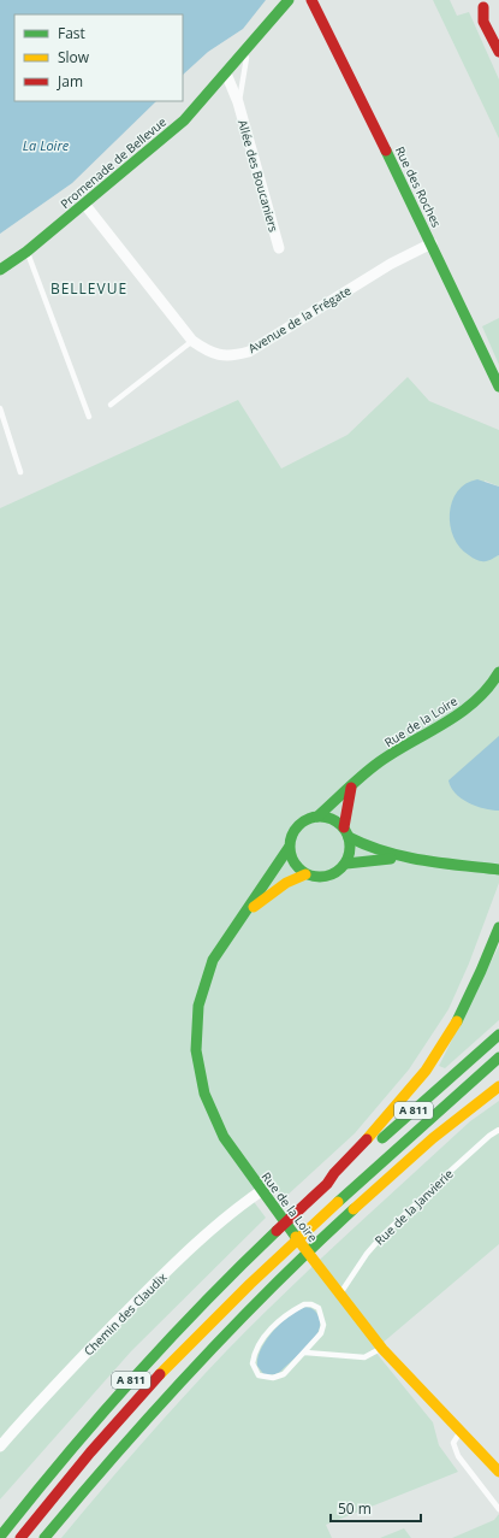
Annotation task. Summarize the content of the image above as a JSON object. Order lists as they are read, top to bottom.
{
  "streets": {
    "main road": [
      "Promenade de Bellevue",
      "Rue des Roches",
      "Rue de la Loire",
      "A 811"
    ],
    "street": ["Allée des Boucaniers", "Avenue de la Frégate", "Chemin des Claudix"],
    "lane": ["Rue de la Janvierie"]
  },
  "crossings": [
    ["Promenade de Bellevue", "Allée des Boucaniers"],
    ["Promenade de Bellevue", "Avenue de la Frégate"],
    ["Rue des Roches", "Avenue de la Frégate"],
    ["Rue de la Loire", "Rue de la Janvierie"],
    ["Rue de la Loire", "Chemin des Claudix"]
  ],
  "districts": ["BELLEVUE"],
  "water": ["La Loire"],
  "legend": ["Fast", "Slow", "Jam"],
  "scale_bar": "50 m"
}
